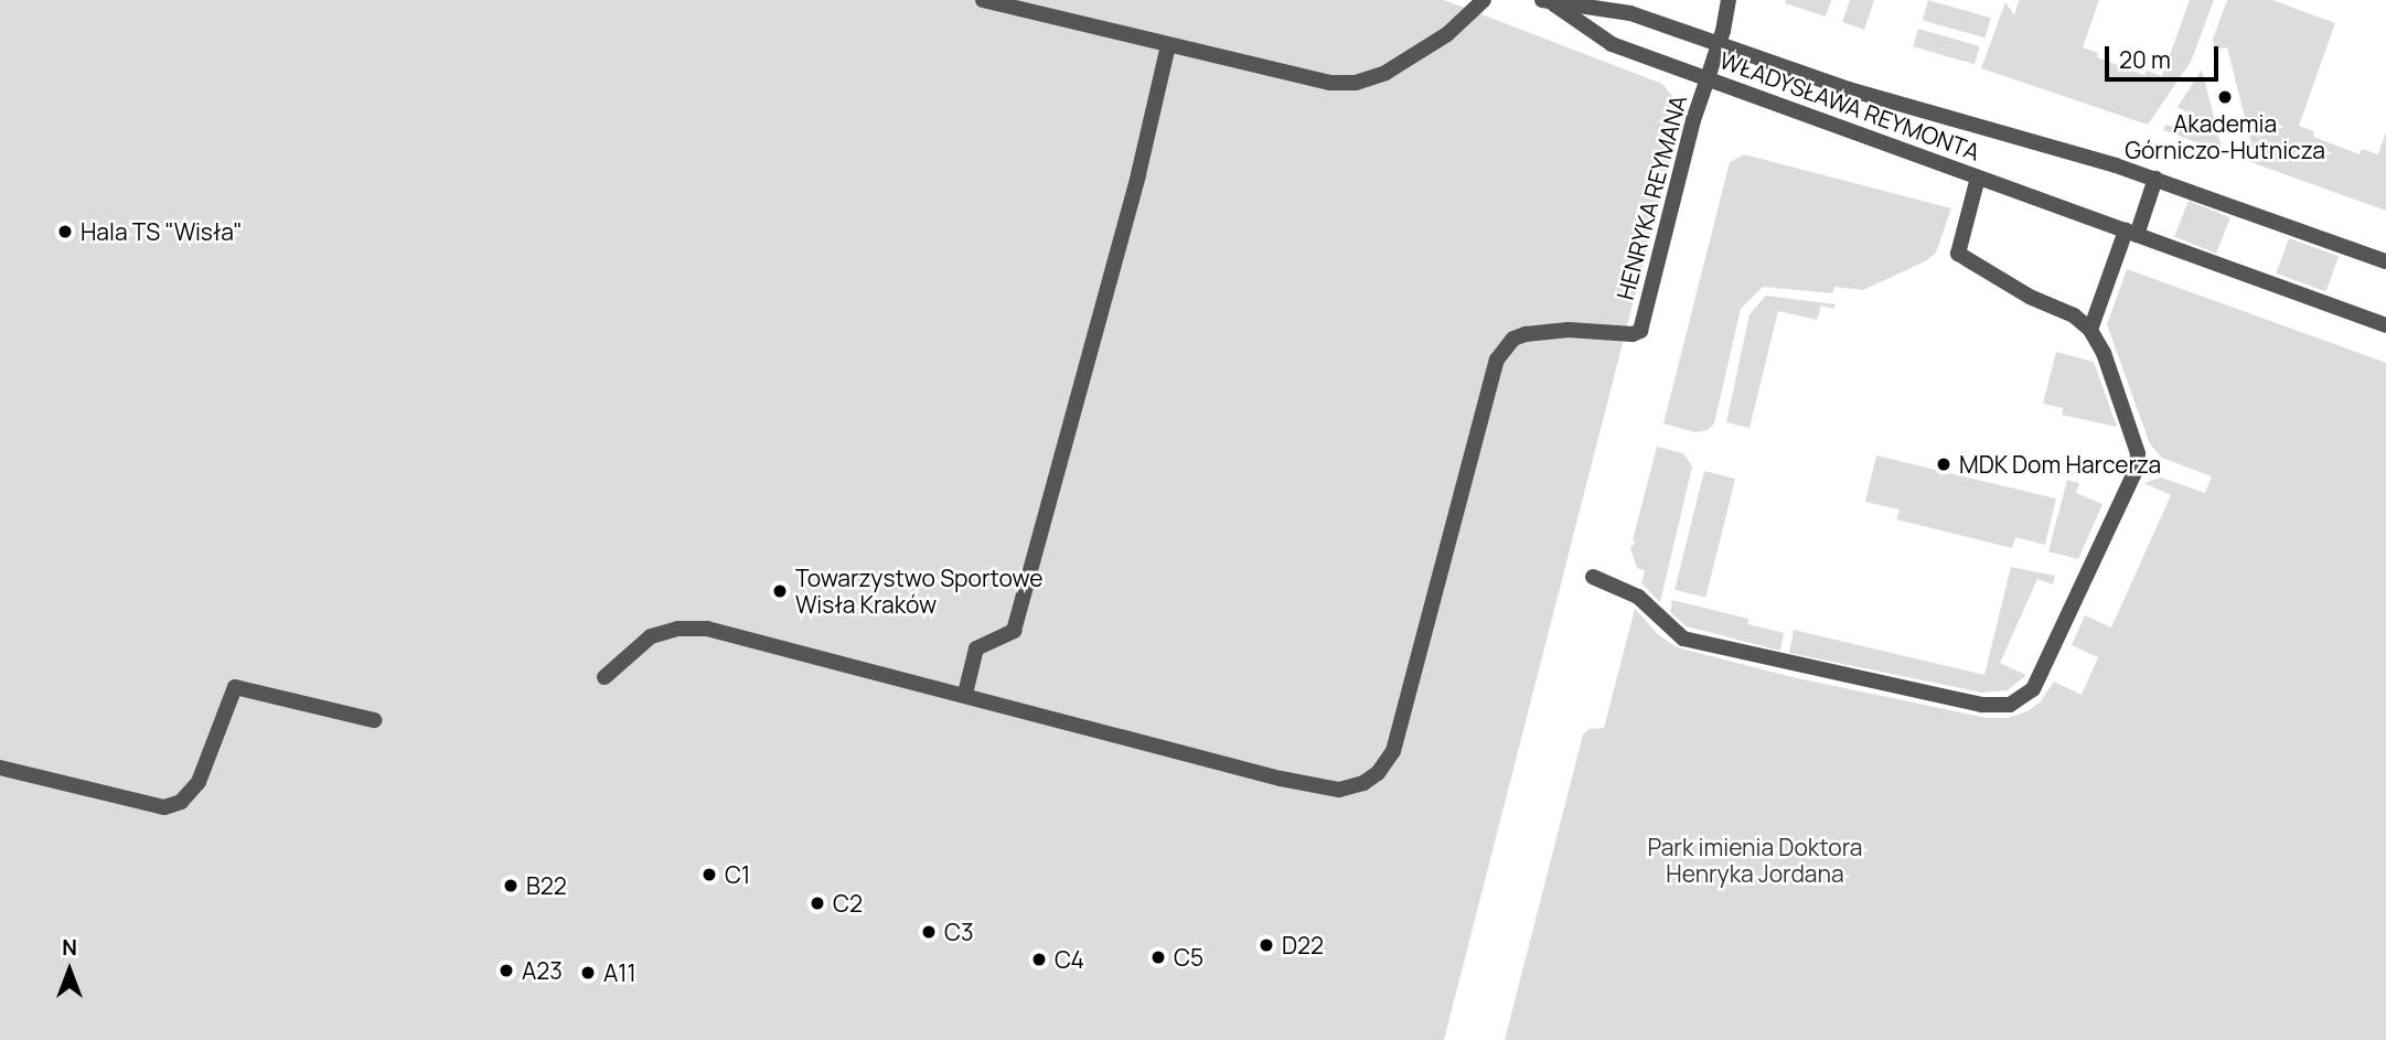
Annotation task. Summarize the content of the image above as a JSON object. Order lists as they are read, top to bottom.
{
  "streets": {
    "street": ["WŁADYSŁAWA REYMONTA", "HENRYKA REYMANA"]
  },
  "crossings": [
    ["WŁADYSŁAWA REYMONTA", "HENRYKA REYMANA"]
  ],
  "parks": ["Park imienia Doktora Henryka Jordana"],
  "places": [
    "Akademia Górniczo-Hutnicza",
    "Hala TS \"Wisła\"",
    "MDK Dom Harcerza",
    "Towarzystwo Sportowe Wisła Kraków",
    "C1",
    "B22",
    "C2",
    "C3",
    "D22",
    "C5",
    "C4",
    "A23",
    "A11"
  ],
  "scale_bar": "20 m",
  "north": "top"
}
